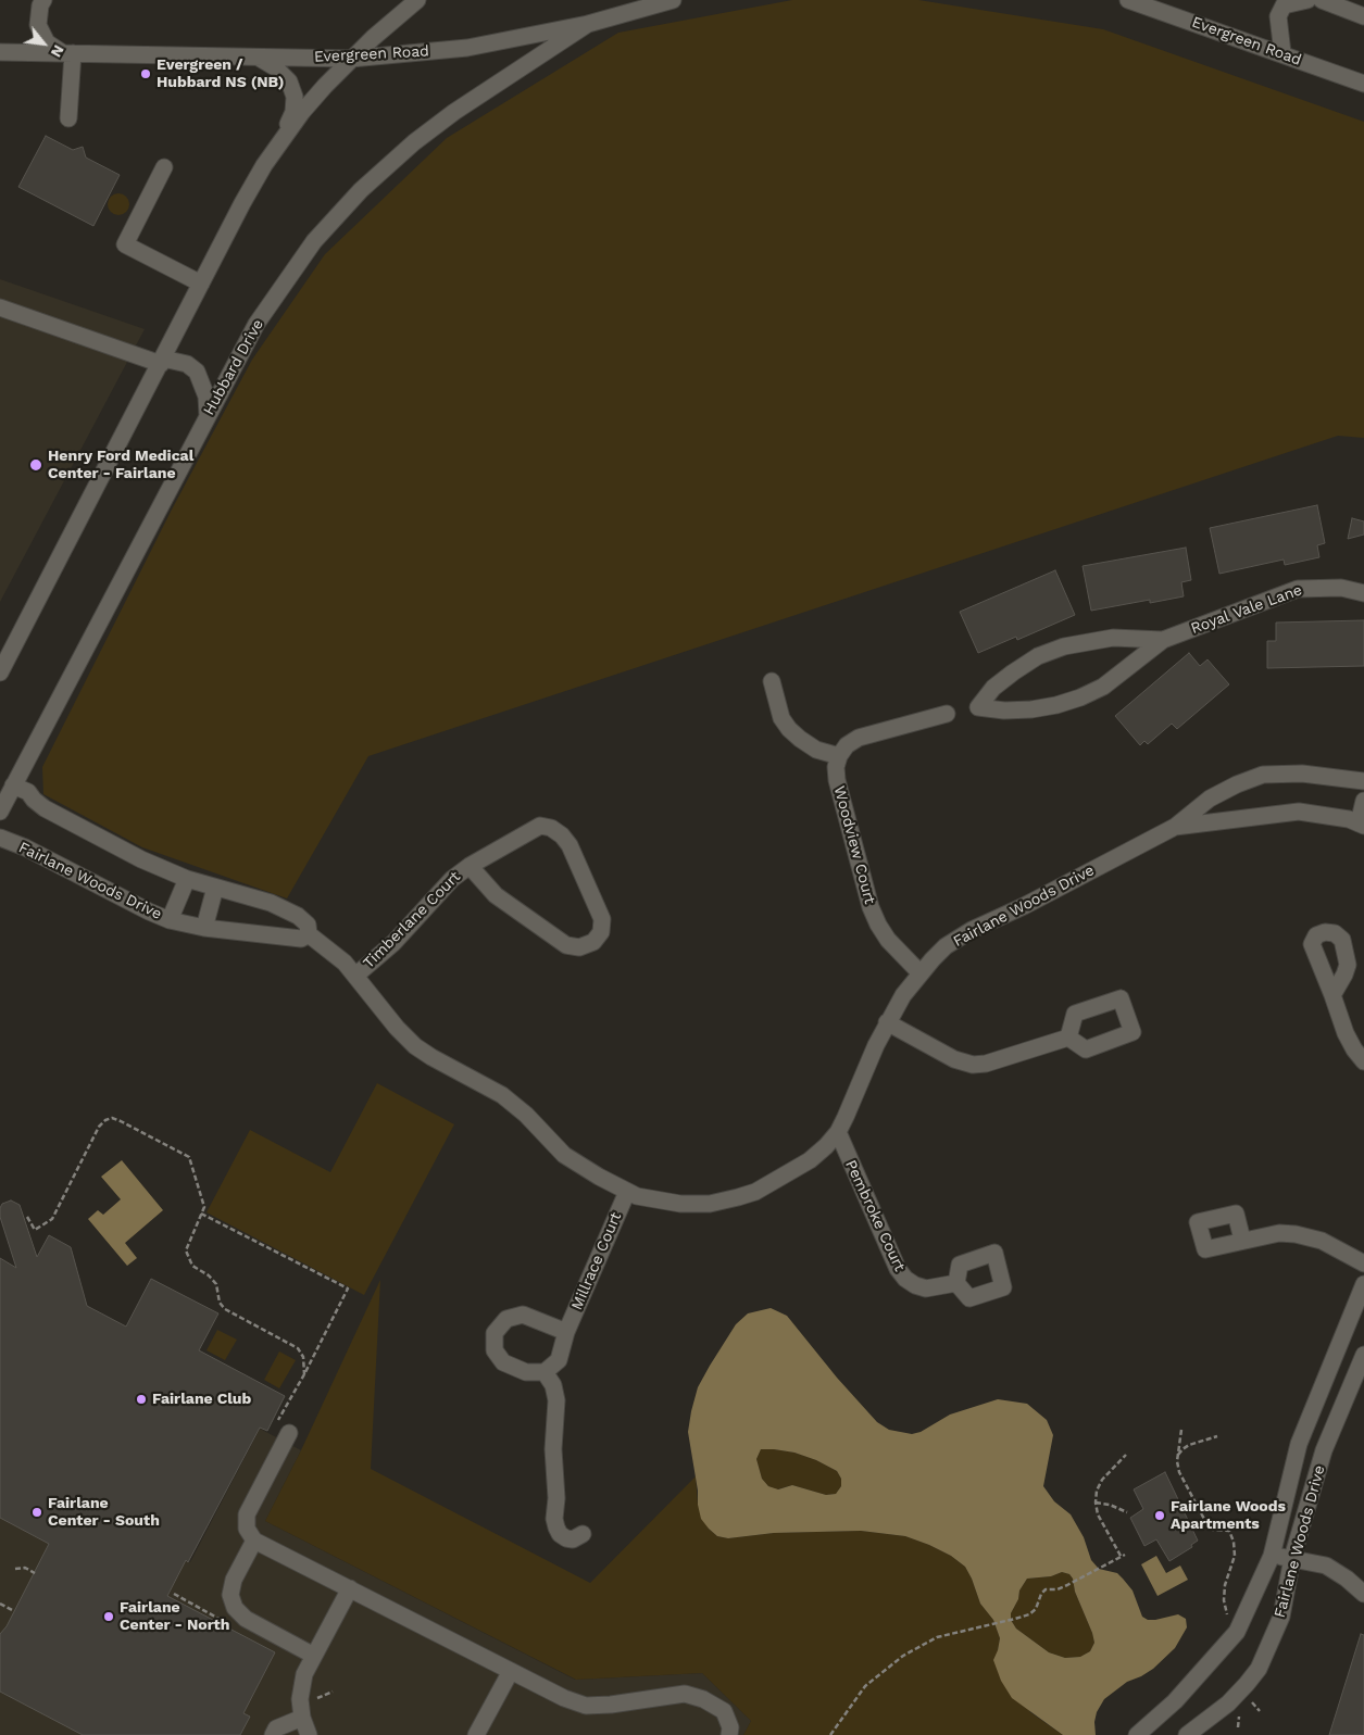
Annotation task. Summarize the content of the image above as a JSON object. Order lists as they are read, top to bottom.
{
  "streets": {
    "street": [
      "Evergreen Road",
      "Hubbard Drive",
      "Royal Vale Lane",
      "Woodview Court",
      "Fairlane Woods Drive",
      "Timberlane Court",
      "Pembroke Court",
      "Millrace Court"
    ]
  },
  "crossings": [
    ["Evergreen Road", "Hubbard Drive"],
    ["Hubbard Drive", "Fairlane Woods Drive"],
    ["Woodview Court", "Fairlane Woods Drive"],
    ["Fairlane Woods Drive", "Timberlane Court"],
    ["Fairlane Woods Drive", "Pembroke Court"],
    ["Fairlane Woods Drive", "Millrace Court"]
  ],
  "places": [
    "Evergreen / Hubbard NS (NB)",
    "Henry Ford Medical Center - Fairlane",
    "Fairlane Club",
    "Fairlane Center - South",
    "Fairlane Woods Apartments",
    "Fairlane Center - North"
  ],
  "north": "bottom right"
}
